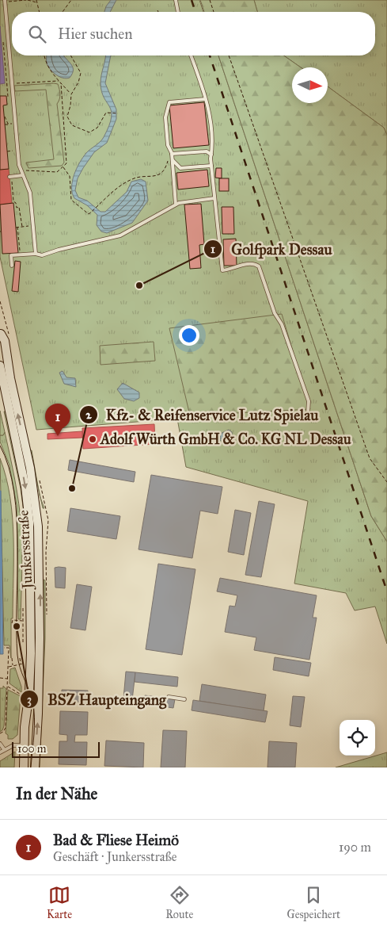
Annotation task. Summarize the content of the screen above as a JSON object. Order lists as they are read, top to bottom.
{
  "streets": {
    "main road": ["Junkersstraße"]
  },
  "places": [
    "Golfpark Dessau",
    "Adolf Würth GmbH & Co. KG NL Dessau",
    "Kfz- & Reifenservice Lutz Spielau",
    "BSZ Haupteingang"
  ],
  "scale_bar": "100 m",
  "north": "right",
  "page": {
    "search": "Hier suchen",
    "pins": "1",
    "scale": "100 m",
    "heading": "In der Nähe",
    "list": [
      {
        "mark": "1",
        "name": "Bad & Fliese Heimö",
        "note": "Geschäft · Junkersstraße",
        "value": "190 m"
      }
    ],
    "nav": ["Karte", "Route", "Gespeichert"]
  }
}
